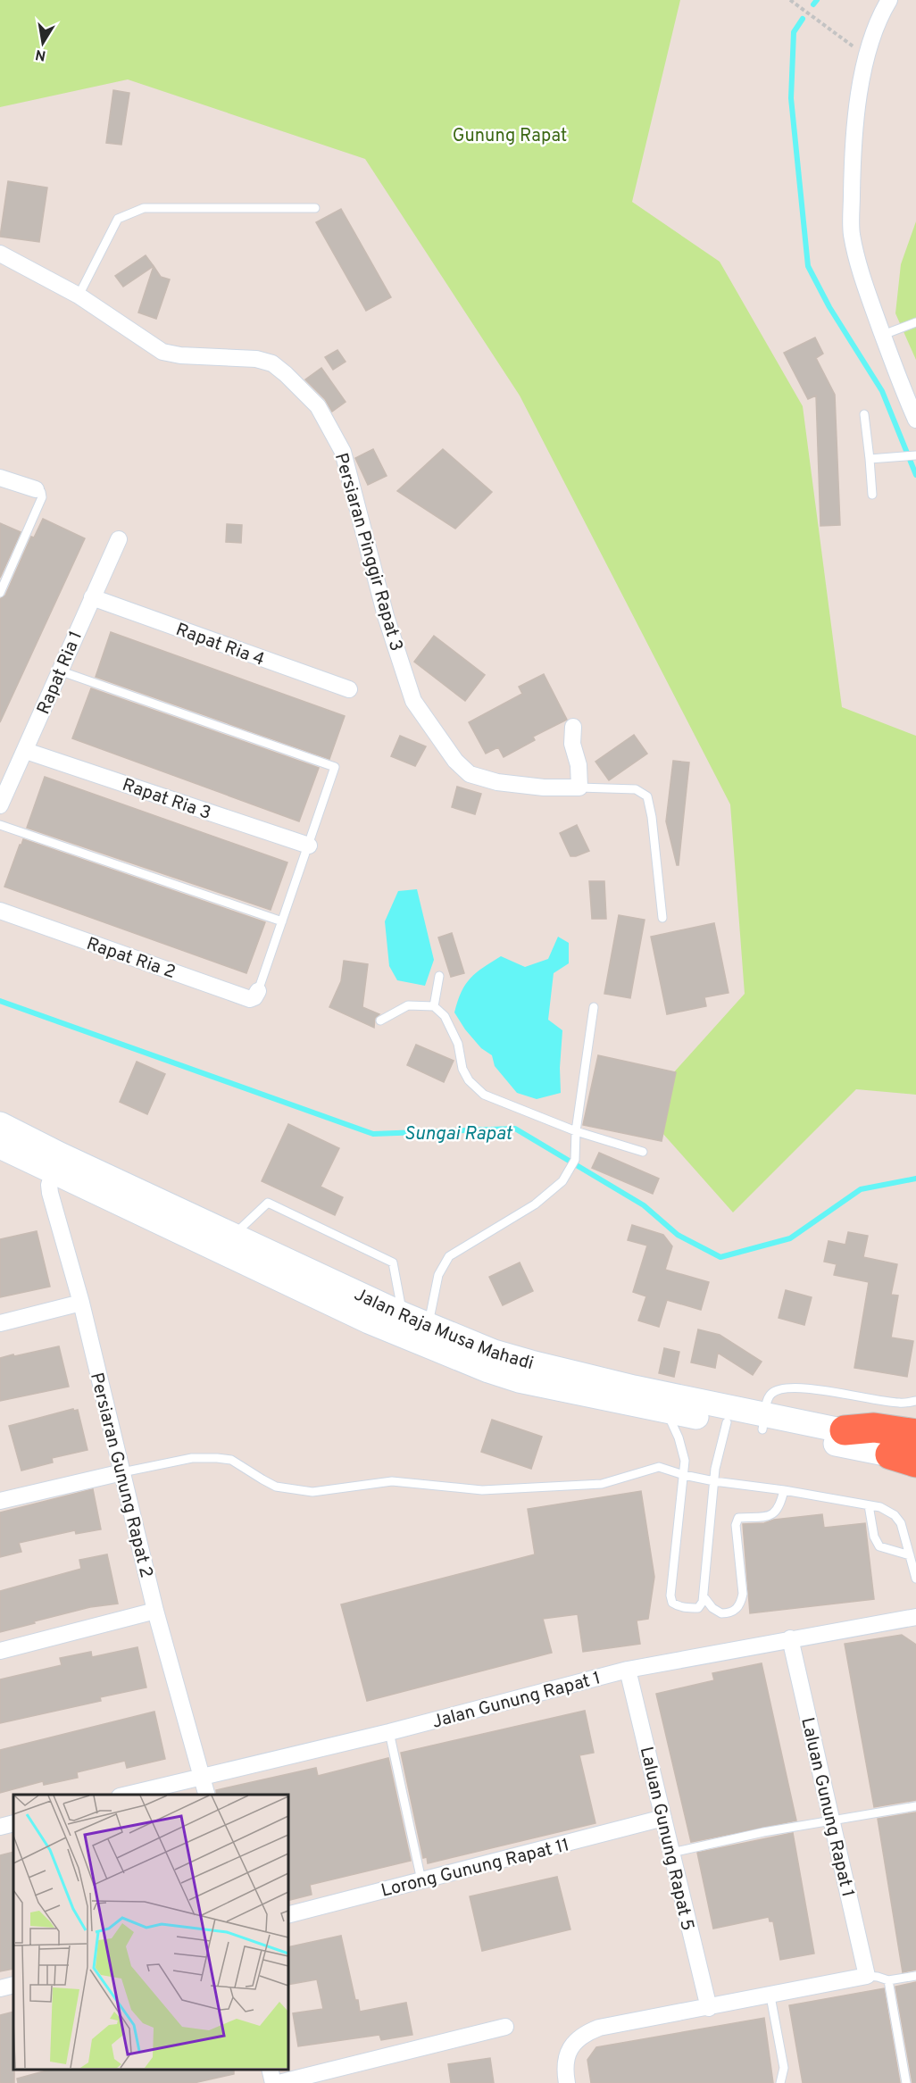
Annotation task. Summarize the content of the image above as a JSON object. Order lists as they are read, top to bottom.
{
  "streets": {
    "main road": ["Jalan Raja Musa Mahadi"],
    "street": [
      "Persiaran Pinggir Rapat 3",
      "Rapat Ria 4",
      "Rapat Ria 1",
      "Rapat Ria 3",
      "Rapat Ria 2",
      "Persiaran Gunung Rapat 2",
      "Jalan Gunung Rapat 1",
      "Laluan Gunung Rapat 1",
      "Laluan Gunung Rapat 5",
      "Lorong Gunung Rapat 11"
    ]
  },
  "crossings": [
    ["Rapat Ria 4", "Rapat Ria 1"],
    ["Rapat Ria 1", "Rapat Ria 3"],
    ["Jalan Raja Musa Mahadi", "Persiaran Gunung Rapat 2"],
    ["Persiaran Gunung Rapat 2", "Jalan Gunung Rapat 1"],
    ["Jalan Gunung Rapat 1", "Laluan Gunung Rapat 1"],
    ["Jalan Gunung Rapat 1", "Laluan Gunung Rapat 5"],
    ["Laluan Gunung Rapat 5", "Lorong Gunung Rapat 11"]
  ],
  "water": ["Sungai Rapat"],
  "parks": ["Gunung Rapat"],
  "north": "bottom"
}
